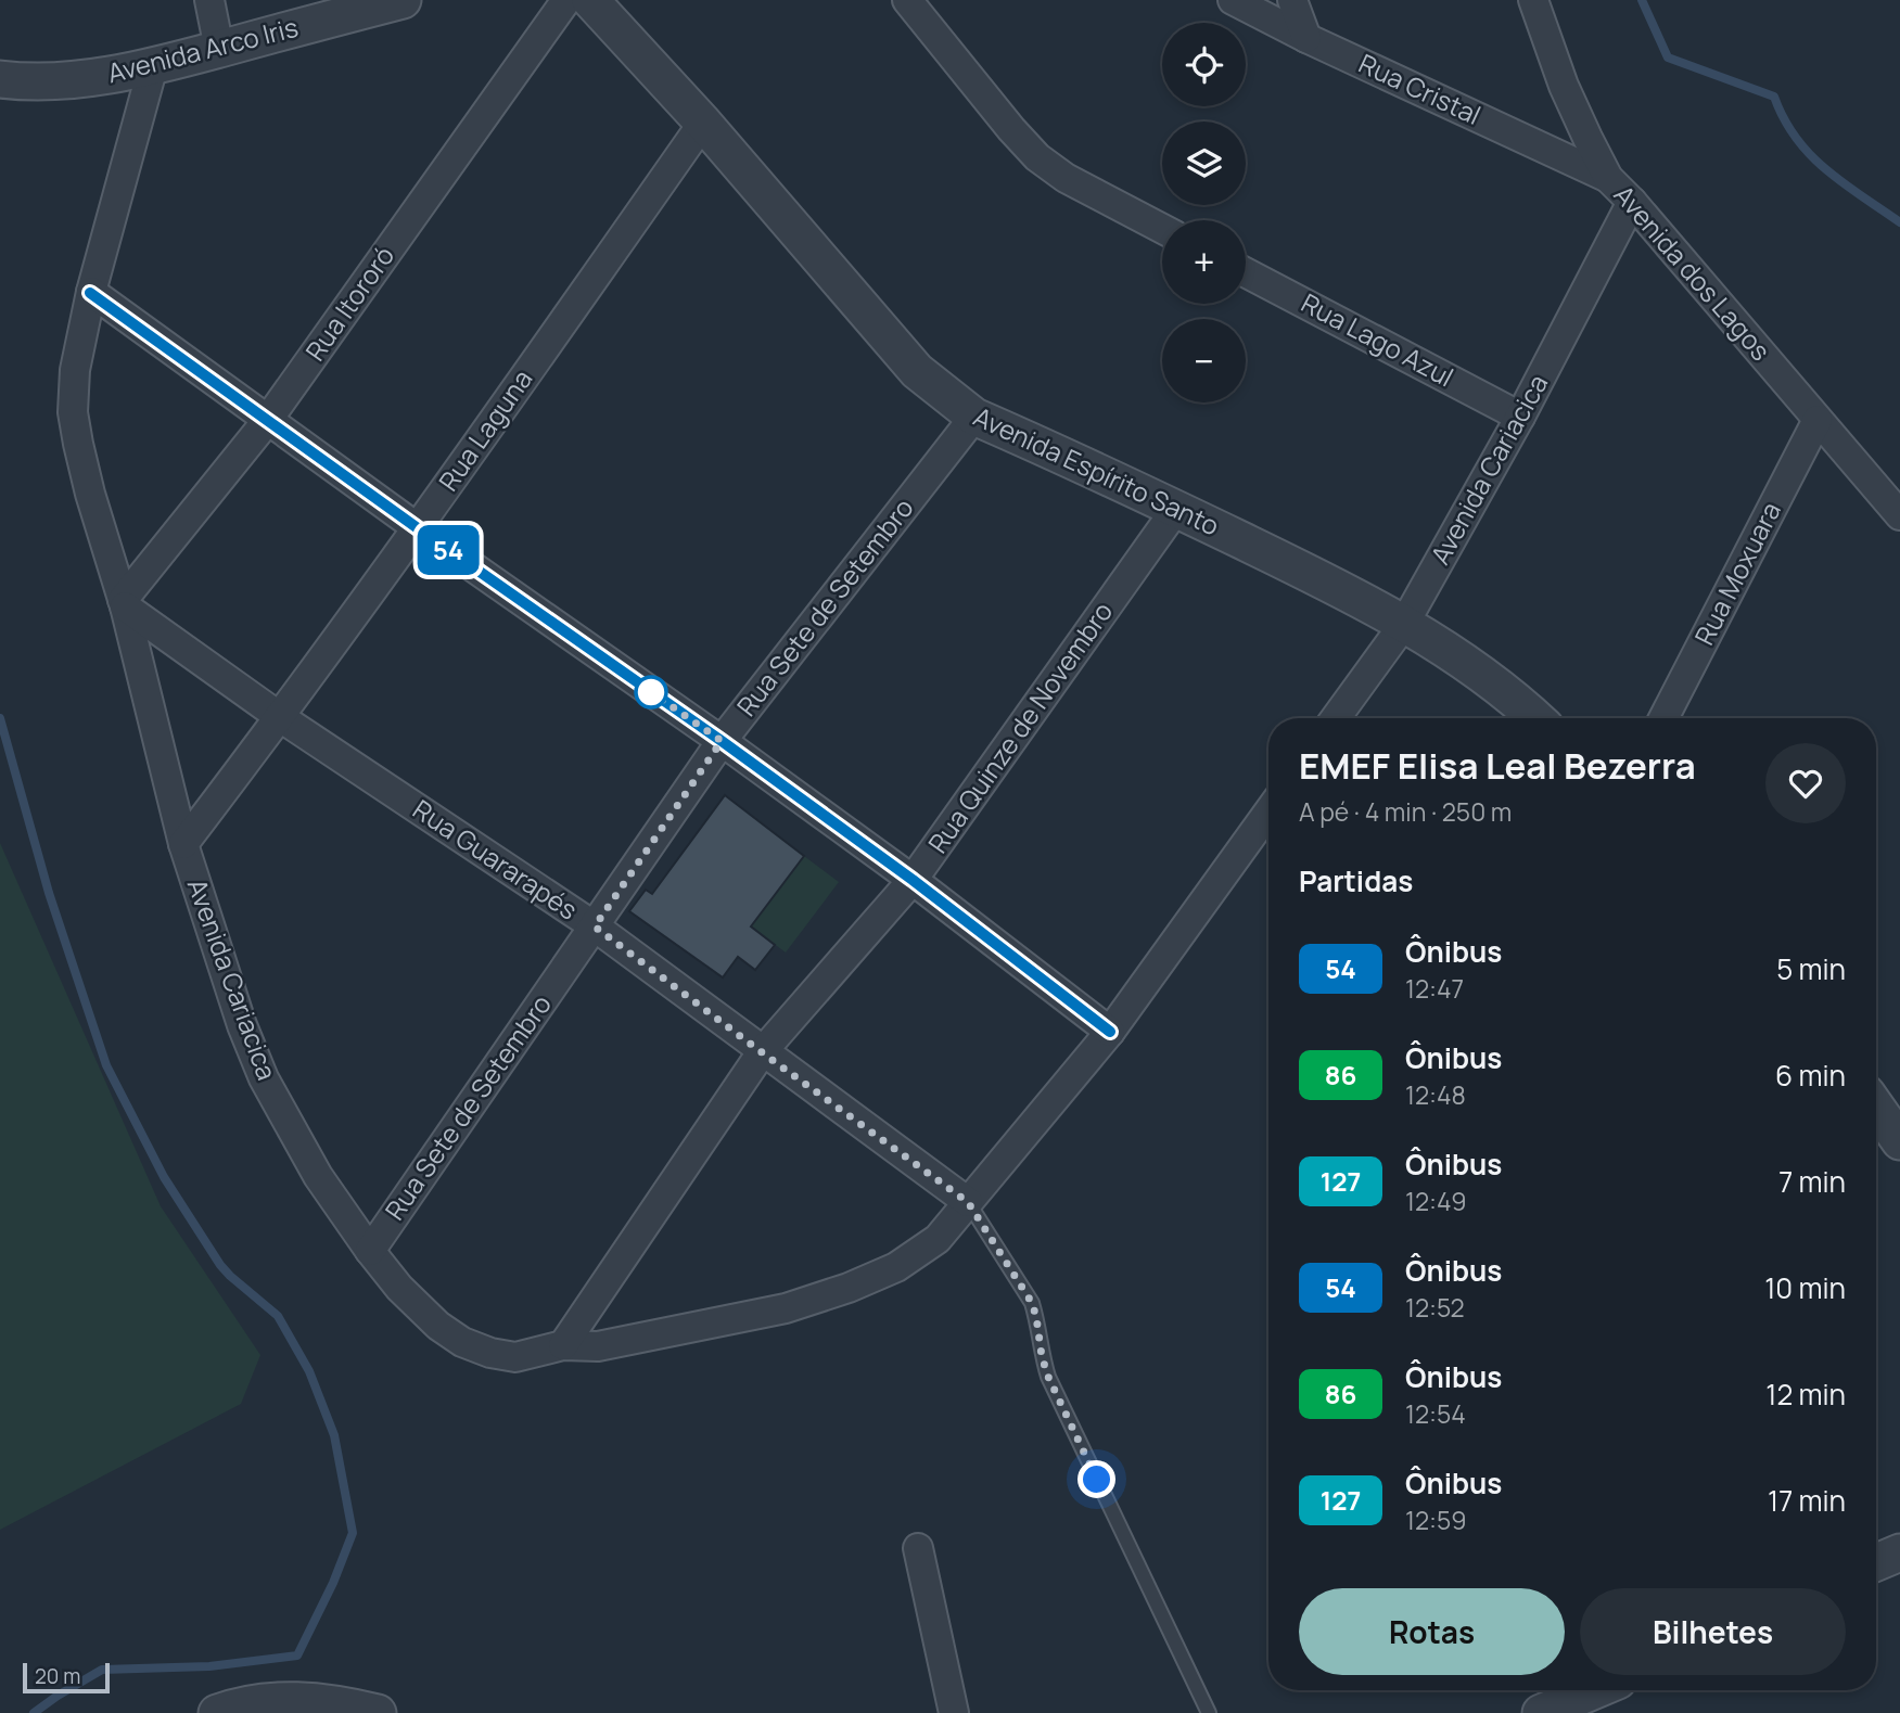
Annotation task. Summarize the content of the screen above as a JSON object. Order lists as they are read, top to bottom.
{
  "streets": {
    "street": [
      "Avenida Arco Iris",
      "Rua Cristal",
      "Avenida dos Lagos",
      "Rua Itororó",
      "Rua Lago Azul",
      "Rua Laguna",
      "Avenida Cariacica",
      "Avenida Espírito Santo",
      "Rua Moxuara",
      "Rua Sete de Setembro",
      "Rua Quinze de Novembro",
      "Rua Guararapés"
    ]
  },
  "crossings": [
    ["Avenida Arco Iris", "Avenida Cariacica"],
    ["Rua Cristal", "Avenida dos Lagos"],
    ["Avenida dos Lagos", "Avenida Cariacica"],
    ["Avenida dos Lagos", "Rua Moxuara"],
    ["Rua Itororó", "Avenida Cariacica"],
    ["Rua Itororó", "Rua Guararapés"],
    ["Rua Lago Azul", "Avenida Cariacica"],
    ["Rua Laguna", "Avenida Cariacica"],
    ["Rua Laguna", "Avenida Espírito Santo"],
    ["Rua Laguna", "Rua Guararapés"],
    ["Avenida Cariacica", "Avenida Espírito Santo"],
    ["Avenida Cariacica", "Rua Sete de Setembro"],
    ["Avenida Cariacica", "Rua Quinze de Novembro"],
    ["Avenida Cariacica", "Rua Guararapés"],
    ["Avenida Espírito Santo", "Rua Sete de Setembro"],
    ["Avenida Espírito Santo", "Rua Quinze de Novembro"],
    ["Rua Sete de Setembro", "Rua Guararapés"],
    ["Rua Quinze de Novembro", "Rua Guararapés"]
  ],
  "lines": ["bus line 54"],
  "scale_bar": "20 m",
  "page": {
    "on_map": "54",
    "map_buttons": ["+", "−"],
    "heading": [
      ["EMEF Elisa Leal Bezerra", "A pé · 4 min · 250 m"],
      "Partidas"
    ],
    "list": [
      {
        "mark": "54",
        "name": "Ônibus",
        "note": "12:47",
        "value": "5 min"
      },
      {
        "mark": "86",
        "name": "Ônibus",
        "note": "12:48",
        "value": "6 min"
      },
      {
        "mark": "127",
        "name": "Ônibus",
        "note": "12:49",
        "value": "7 min"
      },
      {
        "mark": "54",
        "name": "Ônibus",
        "note": "12:52",
        "value": "10 min"
      },
      {
        "mark": "86",
        "name": "Ônibus",
        "note": "12:54",
        "value": "12 min"
      },
      {
        "mark": "127",
        "name": "Ônibus",
        "note": "12:59",
        "value": "17 min"
      }
    ],
    "buttons": ["Rotas", "Bilhetes"],
    "scale": "20 m"
  }
}
